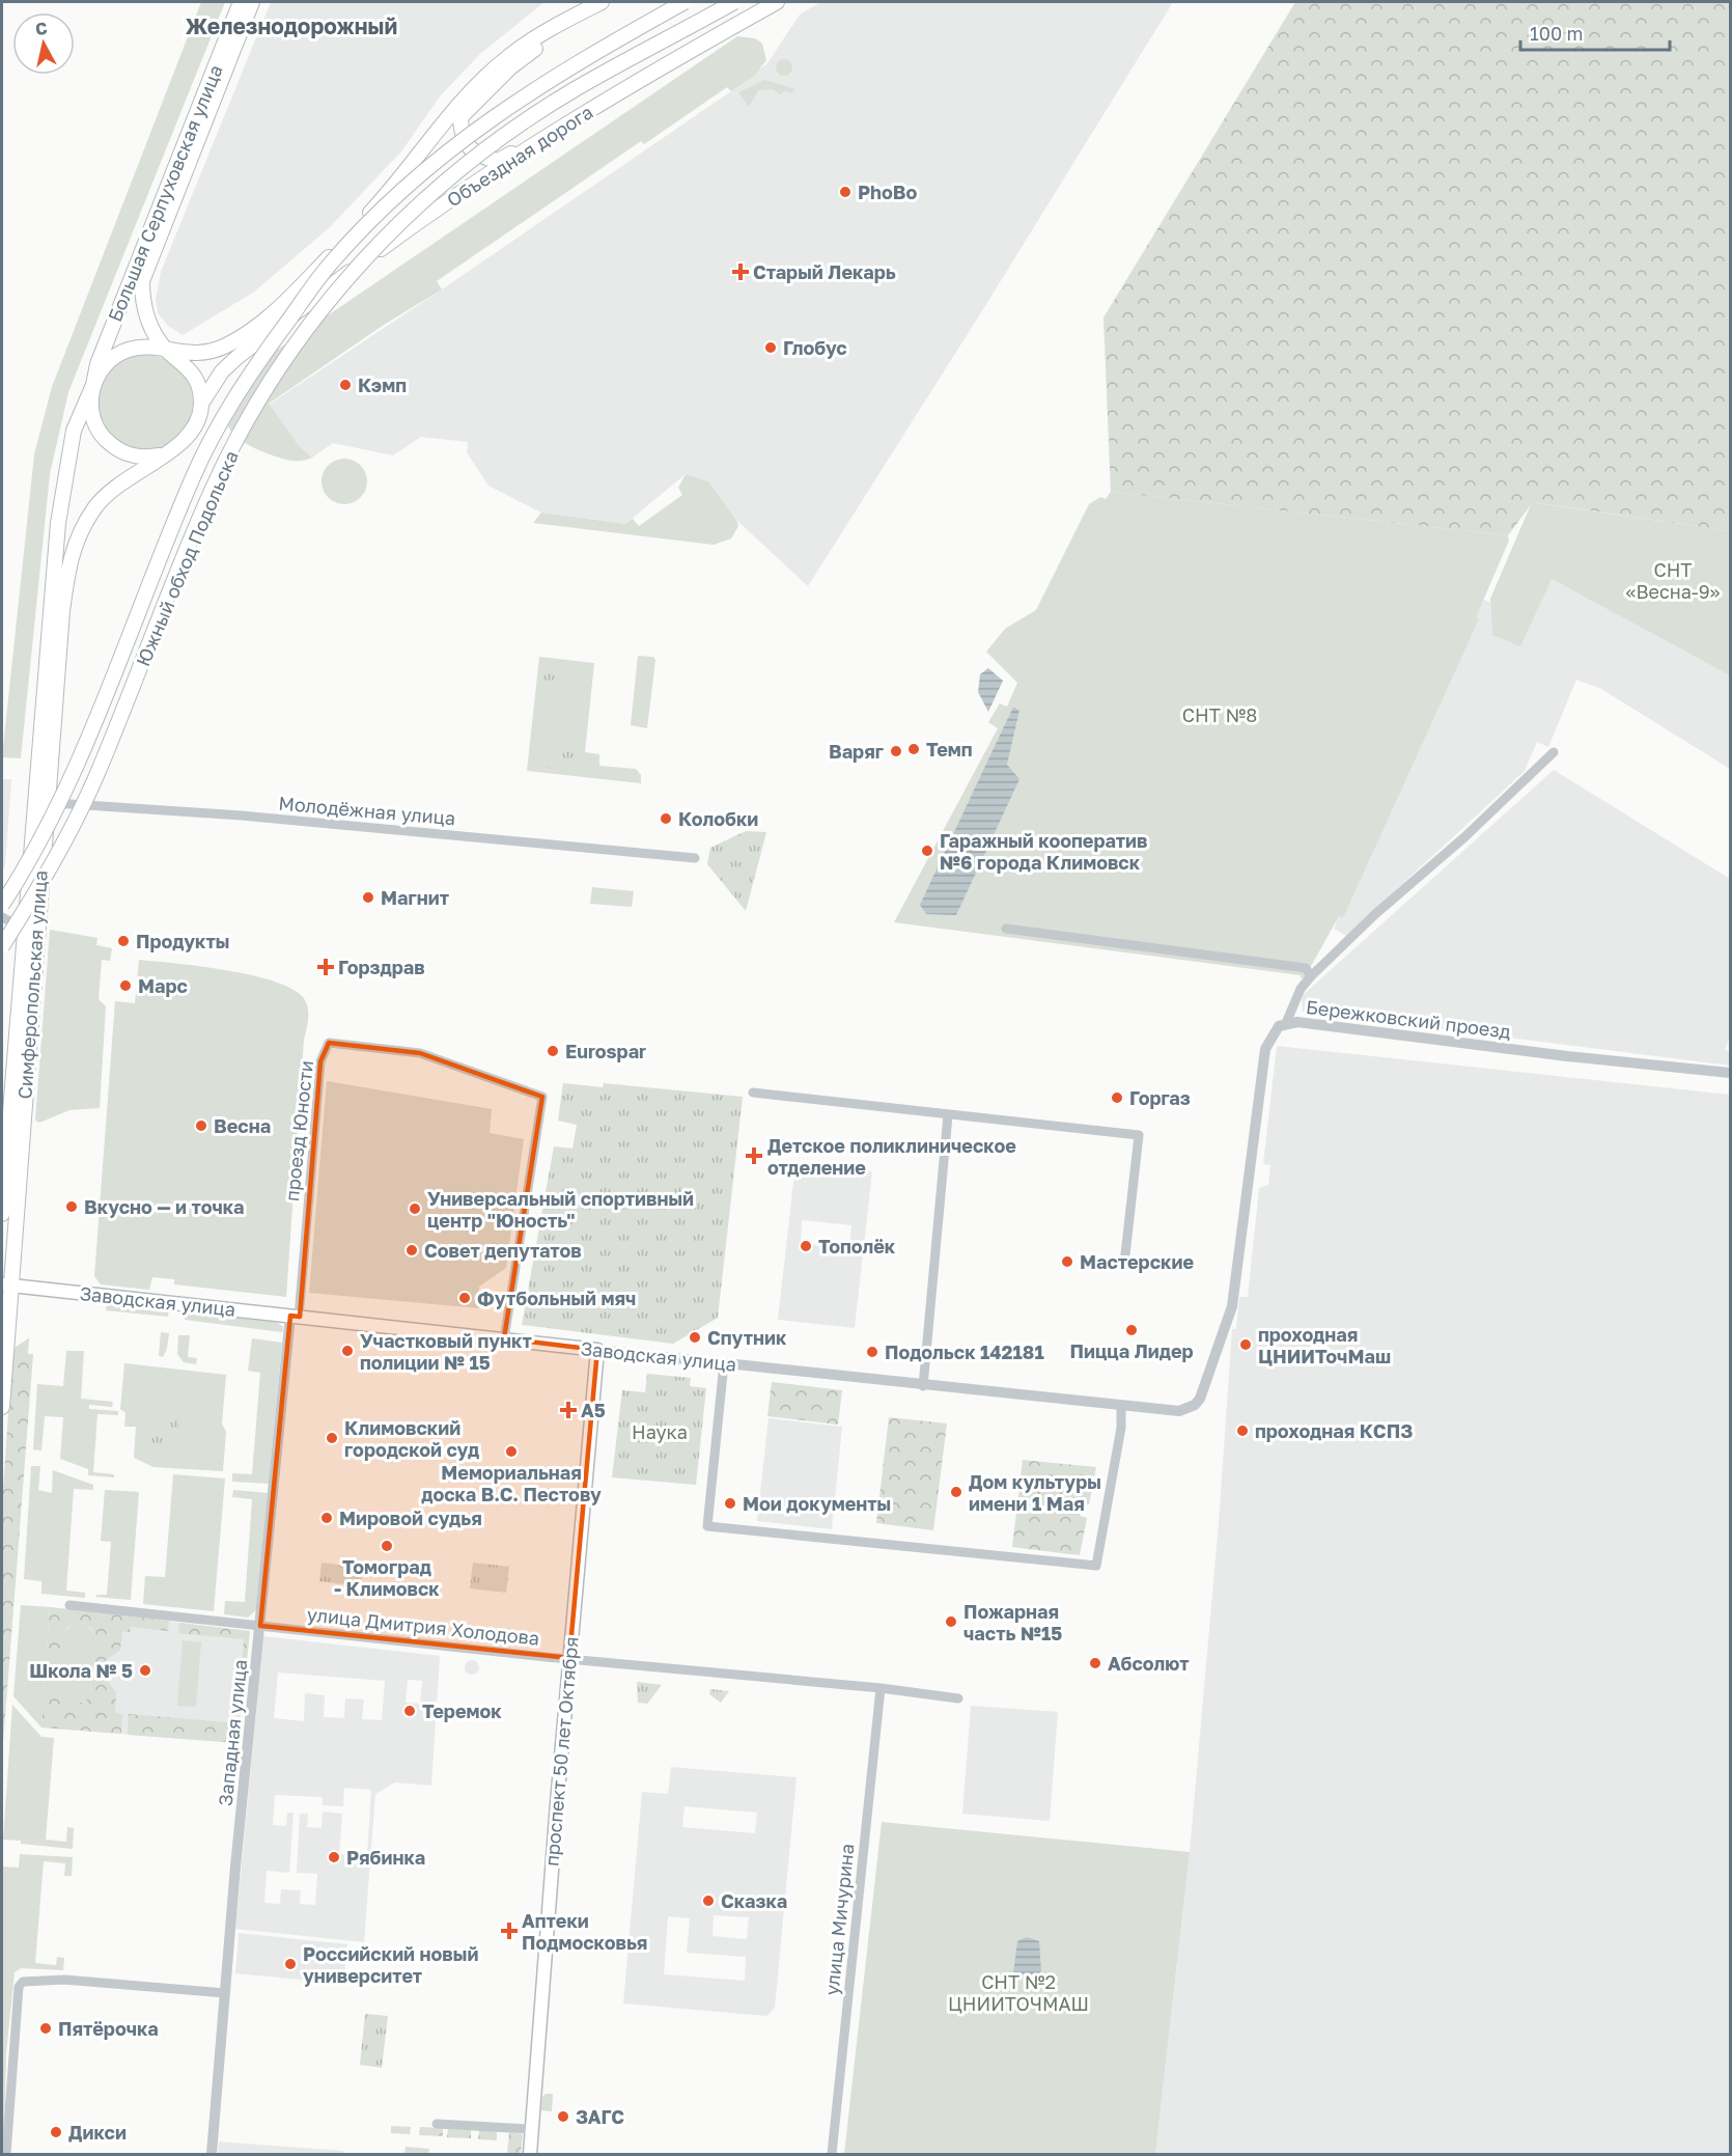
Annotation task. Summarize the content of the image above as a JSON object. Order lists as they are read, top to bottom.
{
  "streets": {
    "main road": [
      "Объездная дорога",
      "Большая Серпуховская улица",
      "Южный обход Подольска",
      "Симферопольская улица",
      "Заводская улица",
      "проспект 50 лет Октября"
    ],
    "street": [
      "Молодёжная улица",
      "Бережковский проезд",
      "проезд Юности",
      "улица Дмитрия Холодова",
      "Западная улица",
      "улица Мичурина"
    ]
  },
  "crossings": [
    ["Объездная дорога", "Большая Серпуховская улица"],
    ["Объездная дорога", "Симферопольская улица"],
    ["Большая Серпуховская улица", "Симферопольская улица"],
    ["Молодёжная улица", "Симферопольская улица"],
    ["Симферопольская улица", "Заводская улица"],
    ["Бережковский проезд", "Заводская улица"],
    ["проезд Юности", "Заводская улица"],
    ["проезд Юности", "Западная улица"],
    ["Заводская улица", "Западная улица"],
    ["Заводская улица", "проспект 50 лет Октября"],
    ["улица Дмитрия Холодова", "Западная улица"],
    ["улица Дмитрия Холодова", "проспект 50 лет Октября"],
    ["улица Дмитрия Холодова", "улица Мичурина"]
  ],
  "districts": ["Железнодорожный"],
  "parks": [
    "СНТ «Весна-9»",
    "СНТ №8",
    "Наука",
    "СНТ №2 ЦНИИТОЧМАШ"
  ],
  "places": {
    "other": [
      "PhoBo",
      "Глобус",
      "Кэмп",
      "Темп",
      "Варяг",
      "Колобки",
      "Гаражный кооператив №6 города Климовск",
      "Магнит",
      "Продукты",
      "Марс",
      "Eurospar",
      "Горгаз",
      "Весна",
      "Вкусно — и точка",
      "Универсальный спортивный центр \"Юность\"",
      "Тополёк",
      "Совет депутатов",
      "Мастерские",
      "Футбольный мяч",
      "Пицца Лидер",
      "Спутник",
      "проходная ЦНИИТочМаш",
      "Участковый пункт полиции № 15",
      "Подольск 142181",
      "проходная КСПЗ",
      "Климовский городской суд",
      "Мемориальная доска В.С. Пестову",
      "Дом культуры имени 1 Мая",
      "Мои документы",
      "Мировой судья",
      "Томоград - Климовск",
      "Пожарная часть №15",
      "Абсолют",
      "Школа № 5",
      "Теремок",
      "Рябинка",
      "Сказка",
      "Российский новый университет",
      "Пятёрочка",
      "ЗАГС",
      "Дикси"
    ],
    "health": [
      "Старый Лекарь",
      "Горздрав",
      "Детское поликлиническое отделение",
      "А5",
      "Аптеки Подмосковья"
    ]
  },
  "scale_bar": "100 m",
  "north": "top"
}
